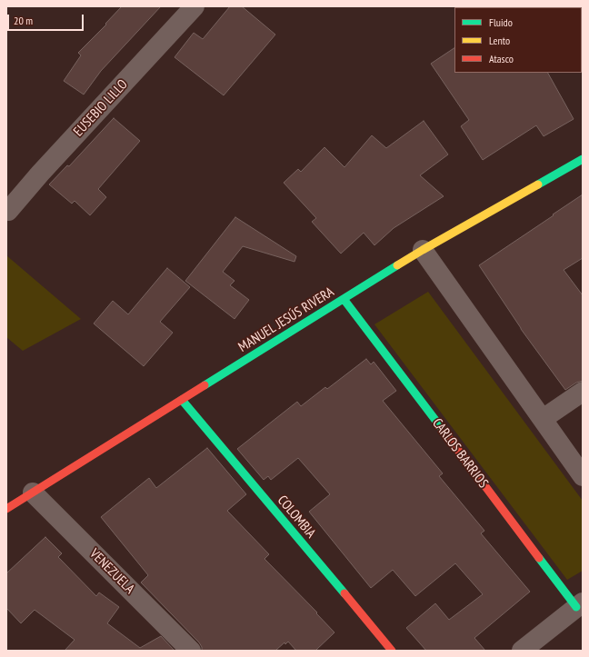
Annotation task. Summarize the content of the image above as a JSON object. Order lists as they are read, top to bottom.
{
  "streets": {
    "street": [
      "EUSEBIO LILLO",
      "MANUEL JESÚS RIVERA",
      "CARLOS BARRIOS",
      "COLOMBIA",
      "VENEZUELA"
    ]
  },
  "crossings": [
    ["MANUEL JESÚS RIVERA", "CARLOS BARRIOS"],
    ["MANUEL JESÚS RIVERA", "COLOMBIA"],
    ["MANUEL JESÚS RIVERA", "VENEZUELA"]
  ],
  "legend": ["Fluido", "Lento", "Atasco"],
  "scale_bar": "20 m"
}
